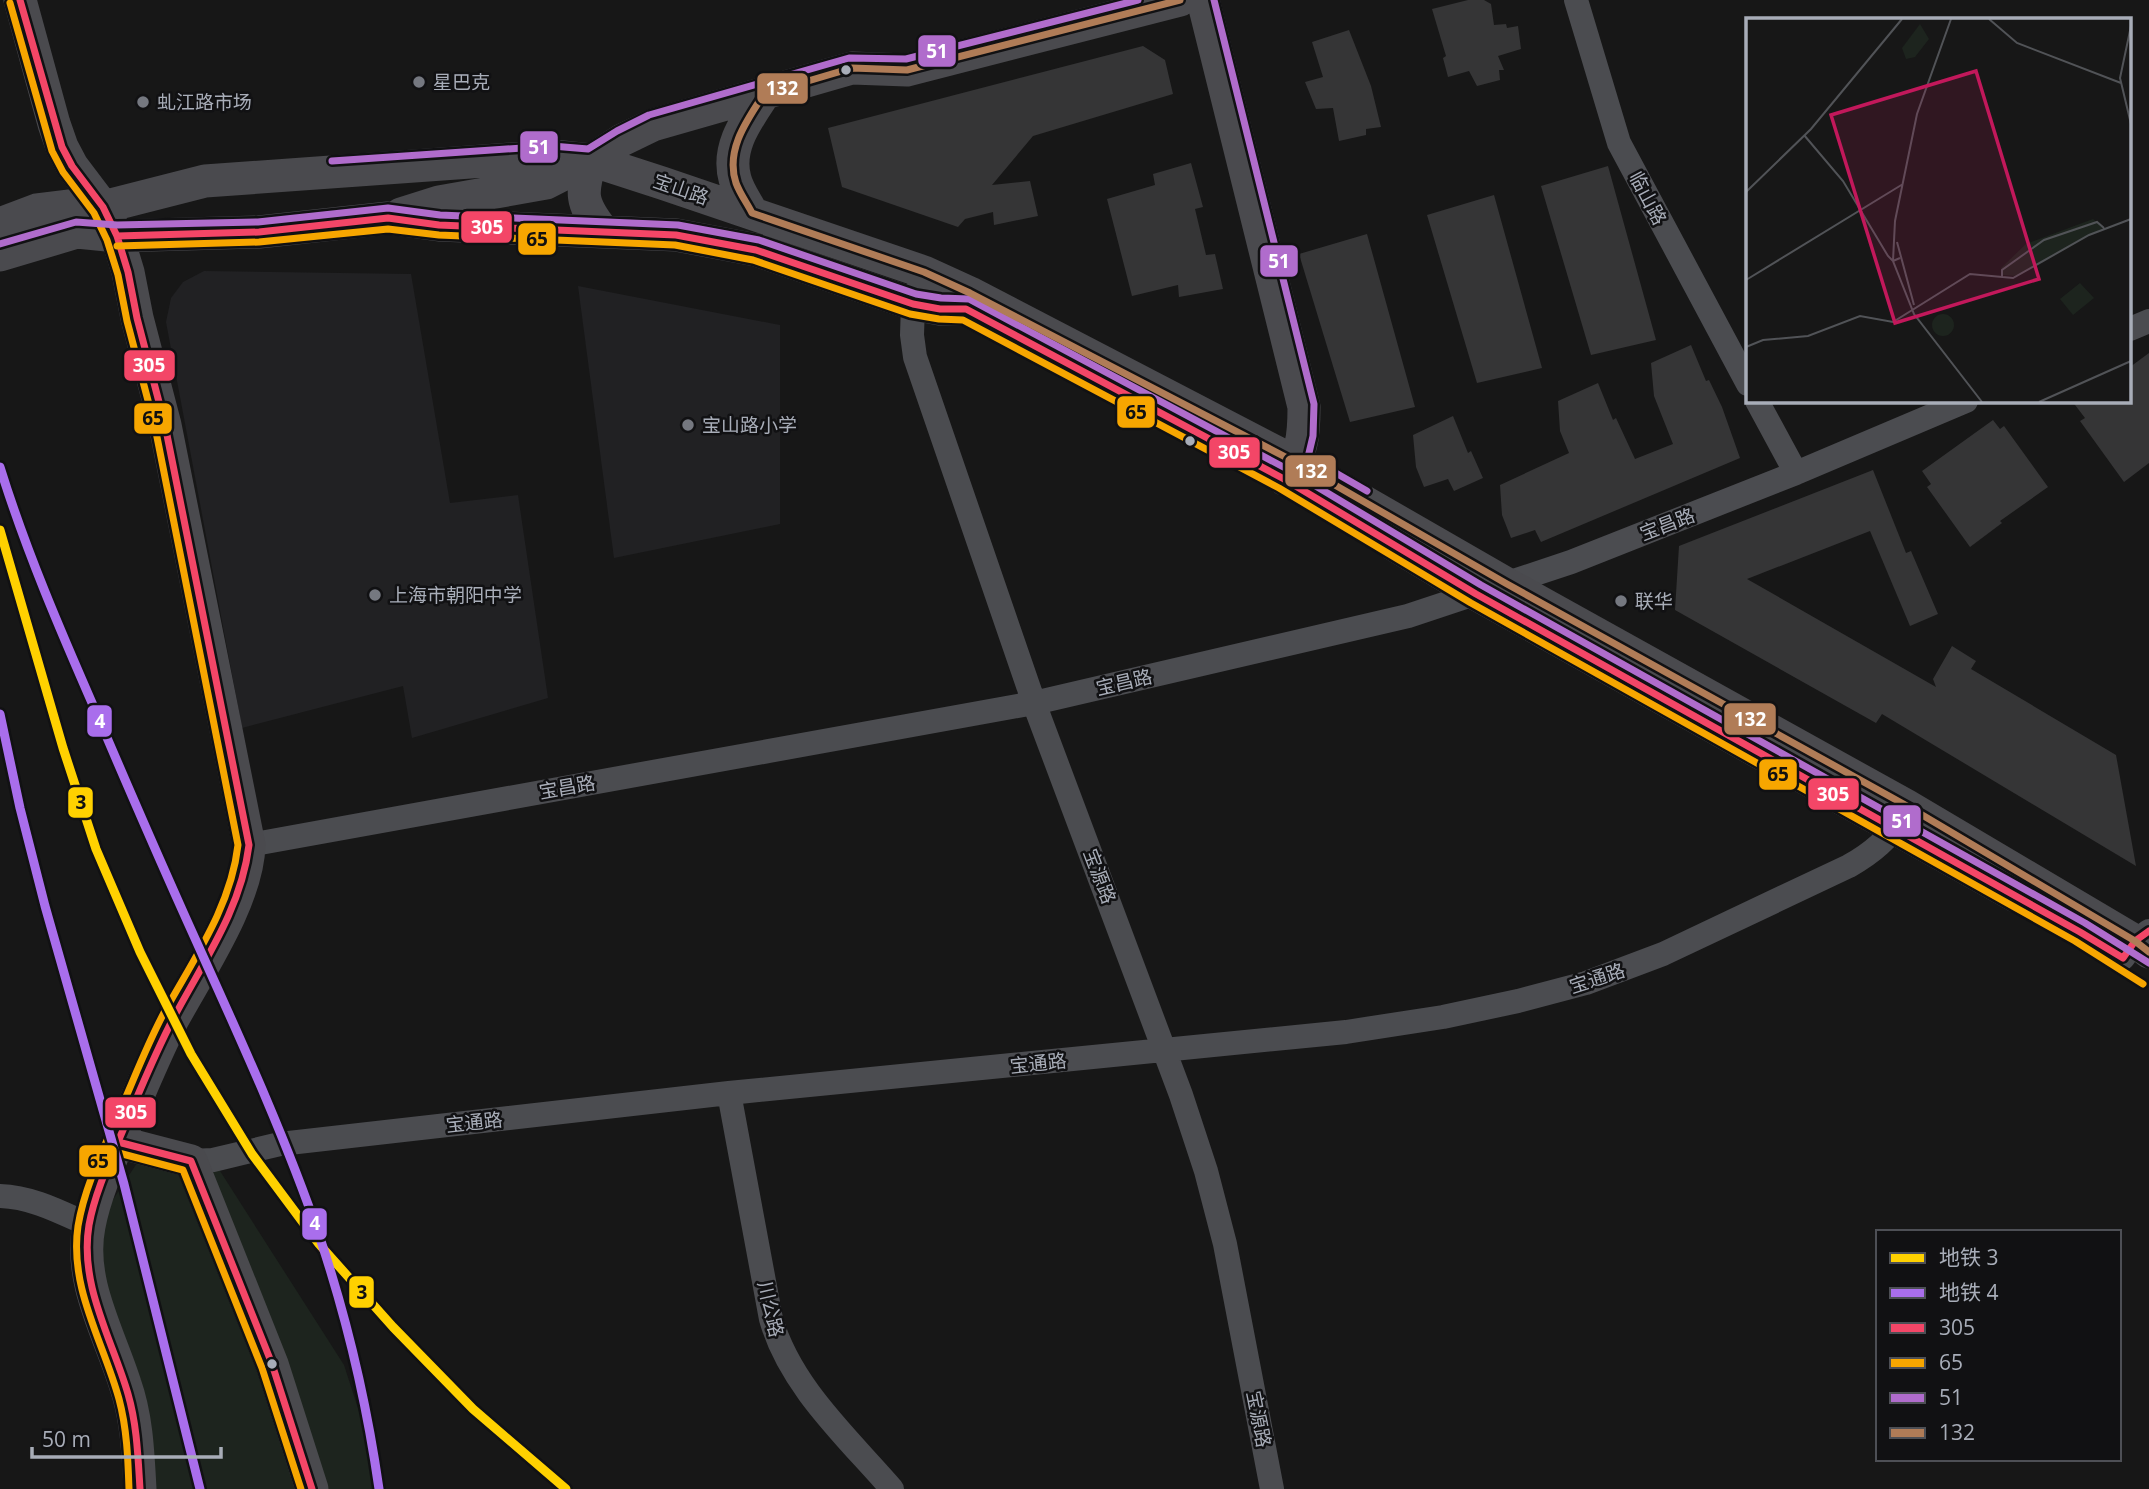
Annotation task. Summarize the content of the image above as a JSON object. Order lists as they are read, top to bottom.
{
  "streets": {
    "main road": ["宝山路", "宝通路"],
    "street": [
      "临山路",
      "宝昌路",
      "宝源路",
      "川公路"
    ]
  },
  "crossings": [
    ["宝山路", "宝昌路"],
    ["宝山路", "宝源路"],
    ["宝山路", "宝通路"],
    ["宝昌路", "宝源路"],
    ["宝源路", "宝通路"],
    ["宝通路", "川公路"]
  ],
  "places": [
    "星巴克",
    "虬江路市场",
    "宝山路小学",
    "上海市朝阳中学",
    "联华"
  ],
  "lines": [
    "transit line 305",
    "transit line 51",
    "transit line 132",
    "transit line 65",
    "metro line 4",
    "metro line 3"
  ],
  "legend": [
    "地铁 3",
    "地铁 4",
    "305",
    "65",
    "51",
    "132"
  ],
  "scale_bar": "50 m"
}
